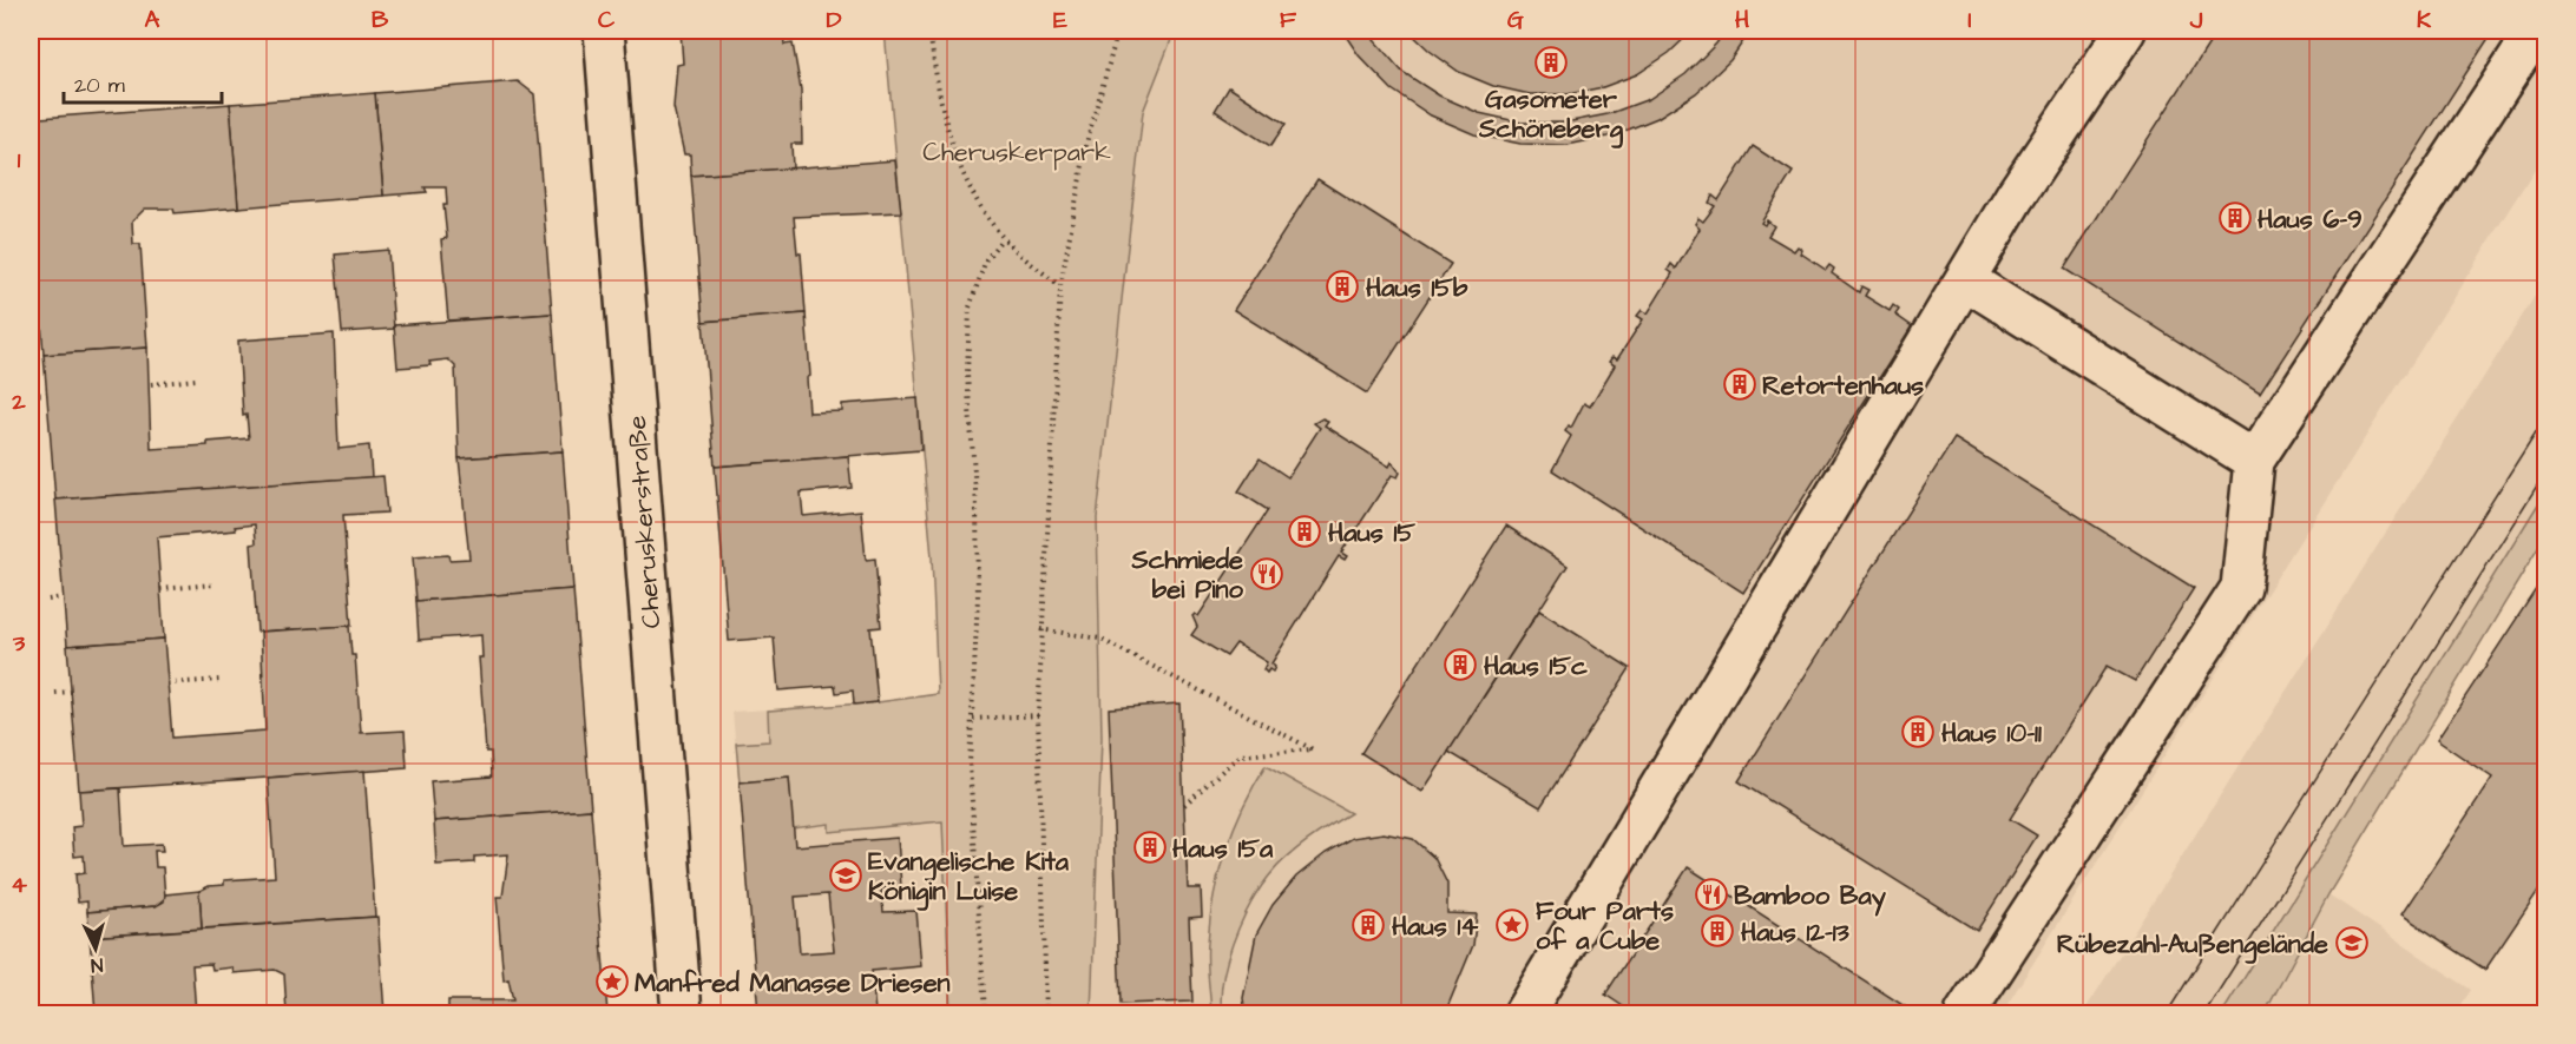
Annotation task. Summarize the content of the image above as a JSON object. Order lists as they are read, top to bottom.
{
  "streets": {
    "street": ["Cheruskerstraße"]
  },
  "parks": ["Cheruskerpark"],
  "places": {
    "building": [
      "Gasometer Schöneberg",
      "Haus 6–9",
      "Haus 15b",
      "Retortenhaus",
      "Haus 15",
      "Haus 15c",
      "Haus 10–11",
      "Haus 15a",
      "Haus 14",
      "Haus 12–13"
    ],
    "restaurant": ["Schmiede bei Pino", "Bamboo Bay"],
    "school or university": ["Evangelische Kita Königin Luise", "Rübezahl-Außengelände"],
    "place": ["Four Parts of a Cube", "Manfred Manasse Driesen"]
  },
  "scale_bar": "20 m",
  "north": "bottom",
  "grid": {
    "columns": [
      "A",
      "B",
      "C",
      "D",
      "E",
      "F",
      "G",
      "H",
      "I",
      "J",
      "K"
    ],
    "rows": [
      "1",
      "2",
      "3",
      "4"
    ]
  }
}
